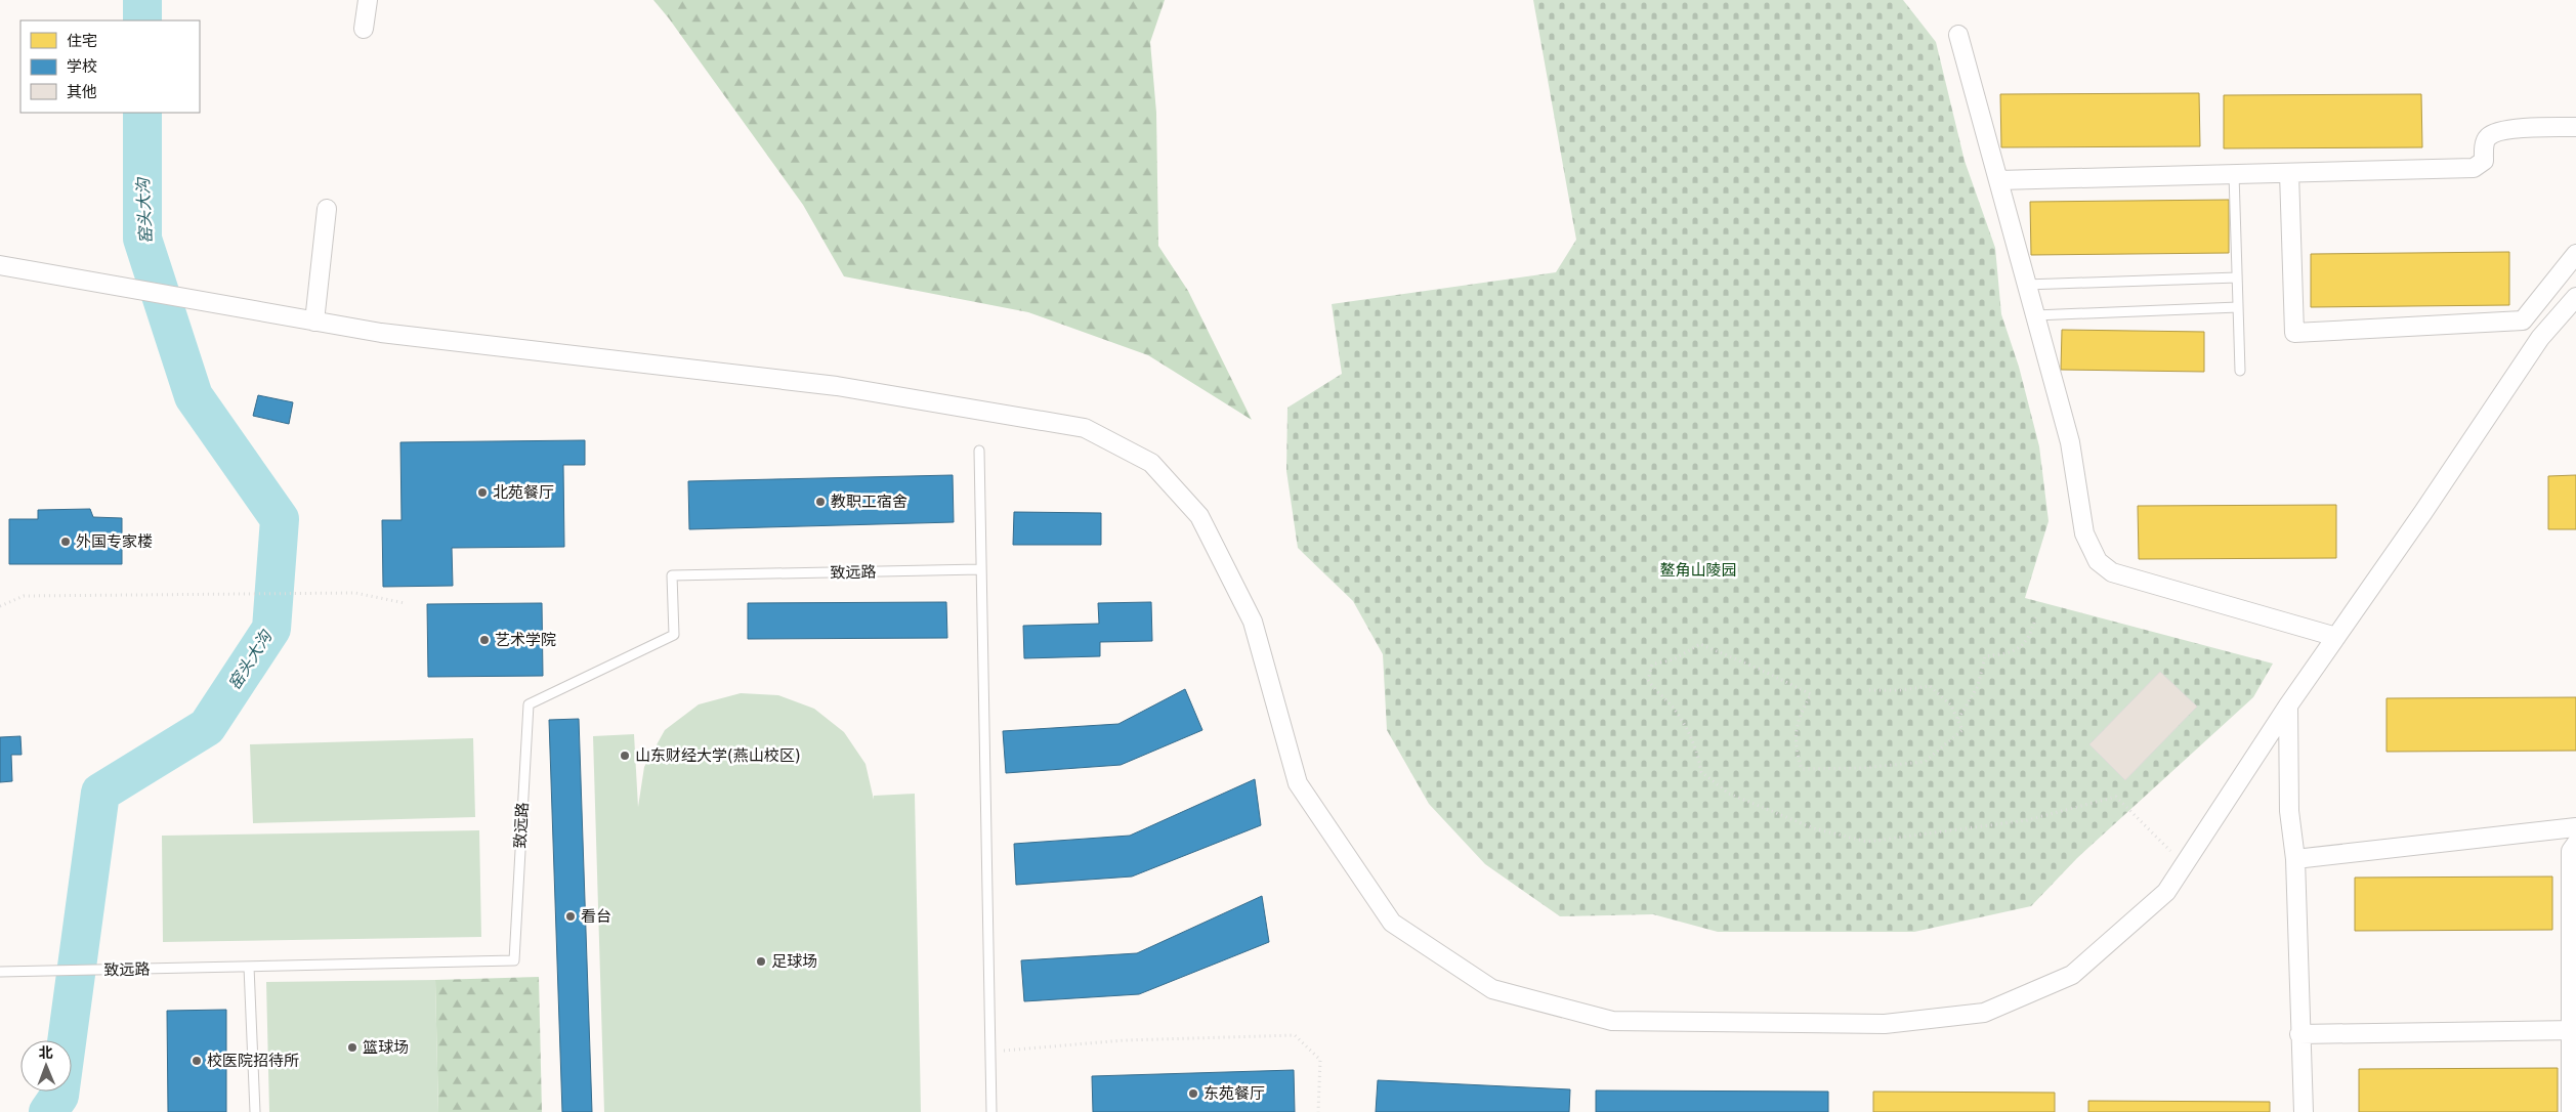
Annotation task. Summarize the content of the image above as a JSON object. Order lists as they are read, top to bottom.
{
  "streets": {
    "lane": ["致远路"]
  },
  "water": ["窑头大沟"],
  "parks": ["鳌角山陵园"],
  "places": [
    "北苑餐厅",
    "教职工宿舍",
    "外国专家楼",
    "艺术学院",
    "山东财经大学(燕山校区)",
    "看台",
    "足球场",
    "篮球场",
    "校医院招待所",
    "东苑餐厅"
  ],
  "legend": ["住宅", "学校", "其他"],
  "north": "top"
}
